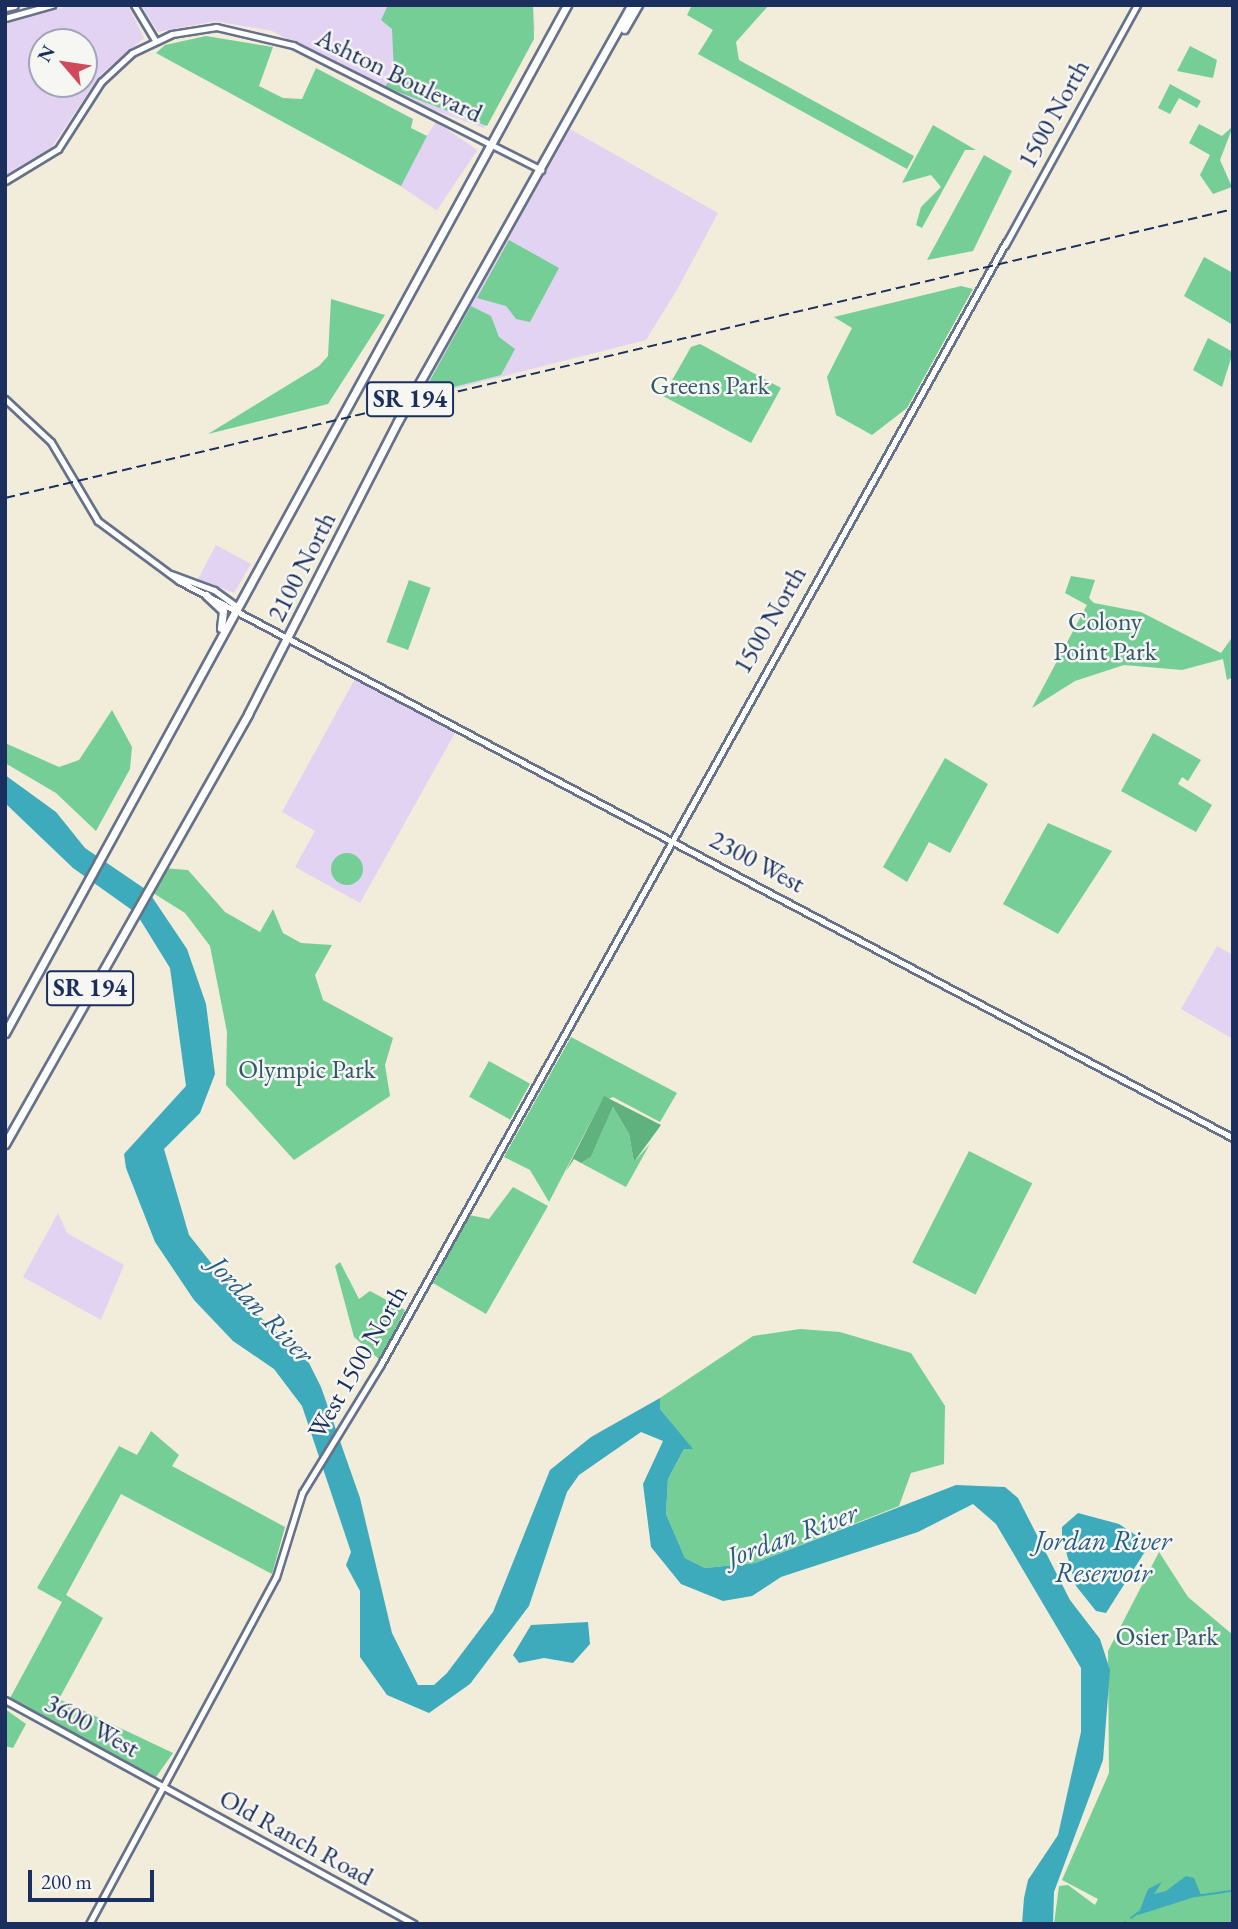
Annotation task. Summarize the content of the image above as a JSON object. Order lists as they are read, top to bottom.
{
  "streets": {
    "highway": ["SR 194", "2100 North"],
    "street": [
      "Ashton Boulevard",
      "1500 North",
      "2300 West",
      "West 1500 North",
      "3600 West",
      "Old Ranch Road"
    ]
  },
  "crossings": [
    ["Ashton Boulevard", "2100 North"],
    ["1500 North", "2300 West"],
    ["1500 North", "West 1500 North"],
    ["2100 North", "2300 West"],
    ["West 1500 North", "3600 West"],
    ["West 1500 North", "Old Ranch Road"],
    ["3600 West", "Old Ranch Road"]
  ],
  "water": ["Jordan River", "Jordan River Reservoir"],
  "parks": [
    "Greens Park",
    "Colony Point Park",
    "Olympic Park",
    "Osier Park"
  ],
  "scale_bar": "200 m",
  "north": "top left"
}
